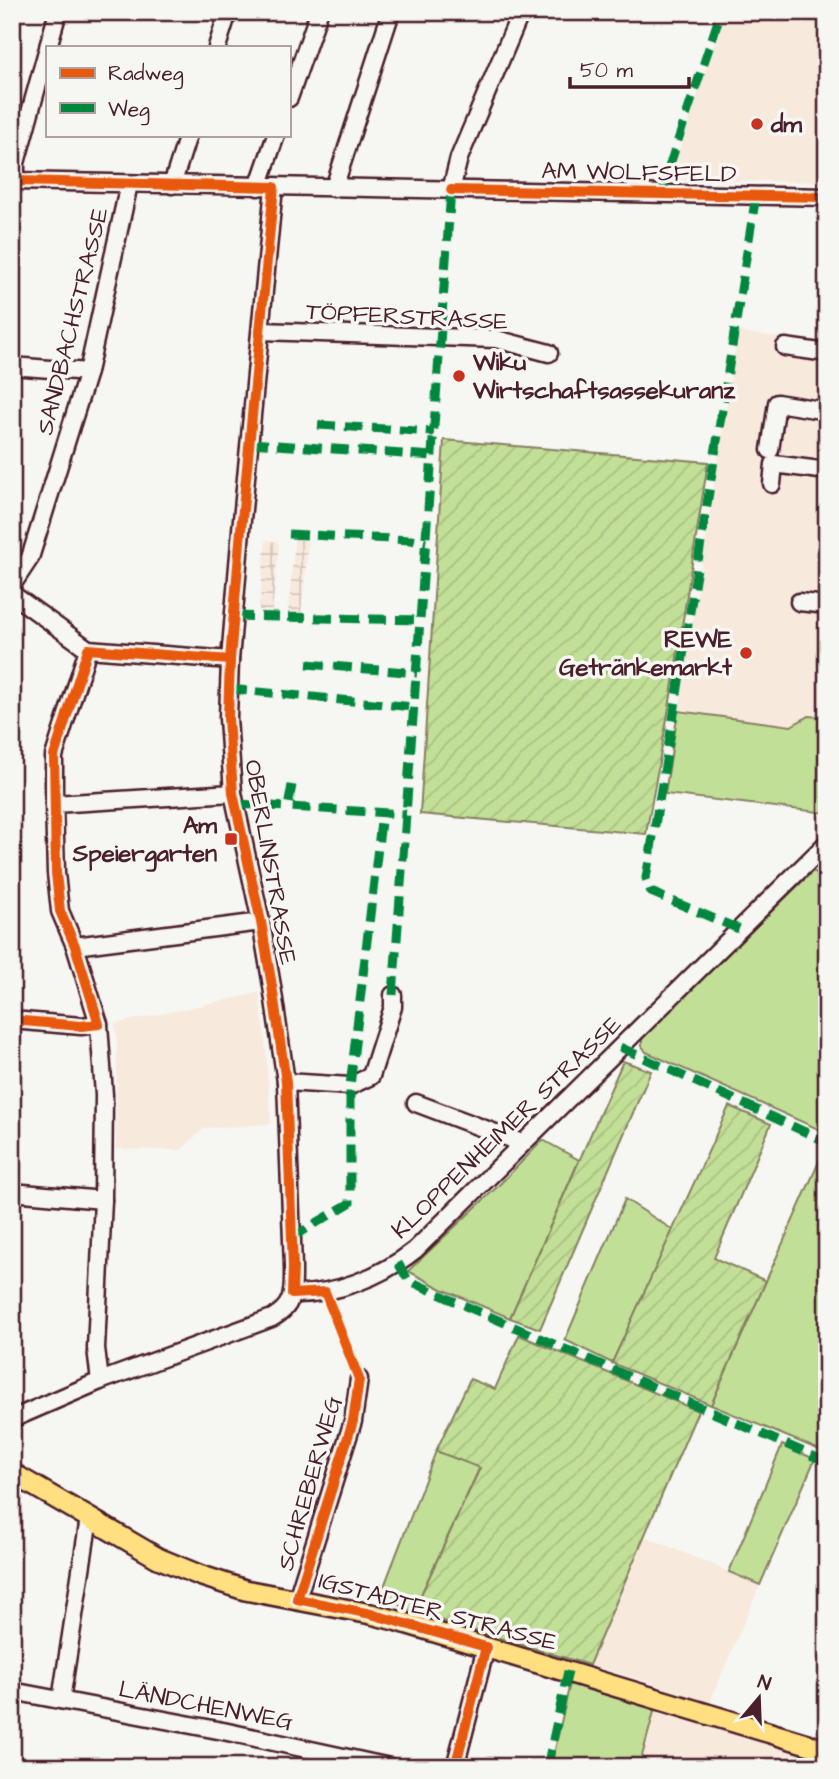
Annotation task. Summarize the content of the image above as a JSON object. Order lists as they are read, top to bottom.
{
  "streets": {
    "main road": ["IGSTADTER STRASSE"],
    "street": [
      "AM WOLFSFELD",
      "TÖPFERSTRASSE",
      "SANDBACHSTRASSE",
      "OBERLINSTRASSE",
      "KLOPPENHEIMER STRASSE",
      "SCHREBERWEG",
      "LÄNDCHENWEG"
    ]
  },
  "crossings": [
    ["AM WOLFSFELD", "SANDBACHSTRASSE"],
    ["AM WOLFSFELD", "OBERLINSTRASSE"],
    ["TÖPFERSTRASSE", "OBERLINSTRASSE"],
    ["OBERLINSTRASSE", "KLOPPENHEIMER STRASSE"],
    ["SCHREBERWEG", "IGSTADTER STRASSE"]
  ],
  "places": {
    "other": ["dm", "Wiku Wirtschaftsassekuranz", "REWE Getränkemarkt"],
    "transit": ["Am Speiergarten"]
  },
  "legend": ["Radweg", "Weg"],
  "scale_bar": "50 m",
  "north": "top"
}
